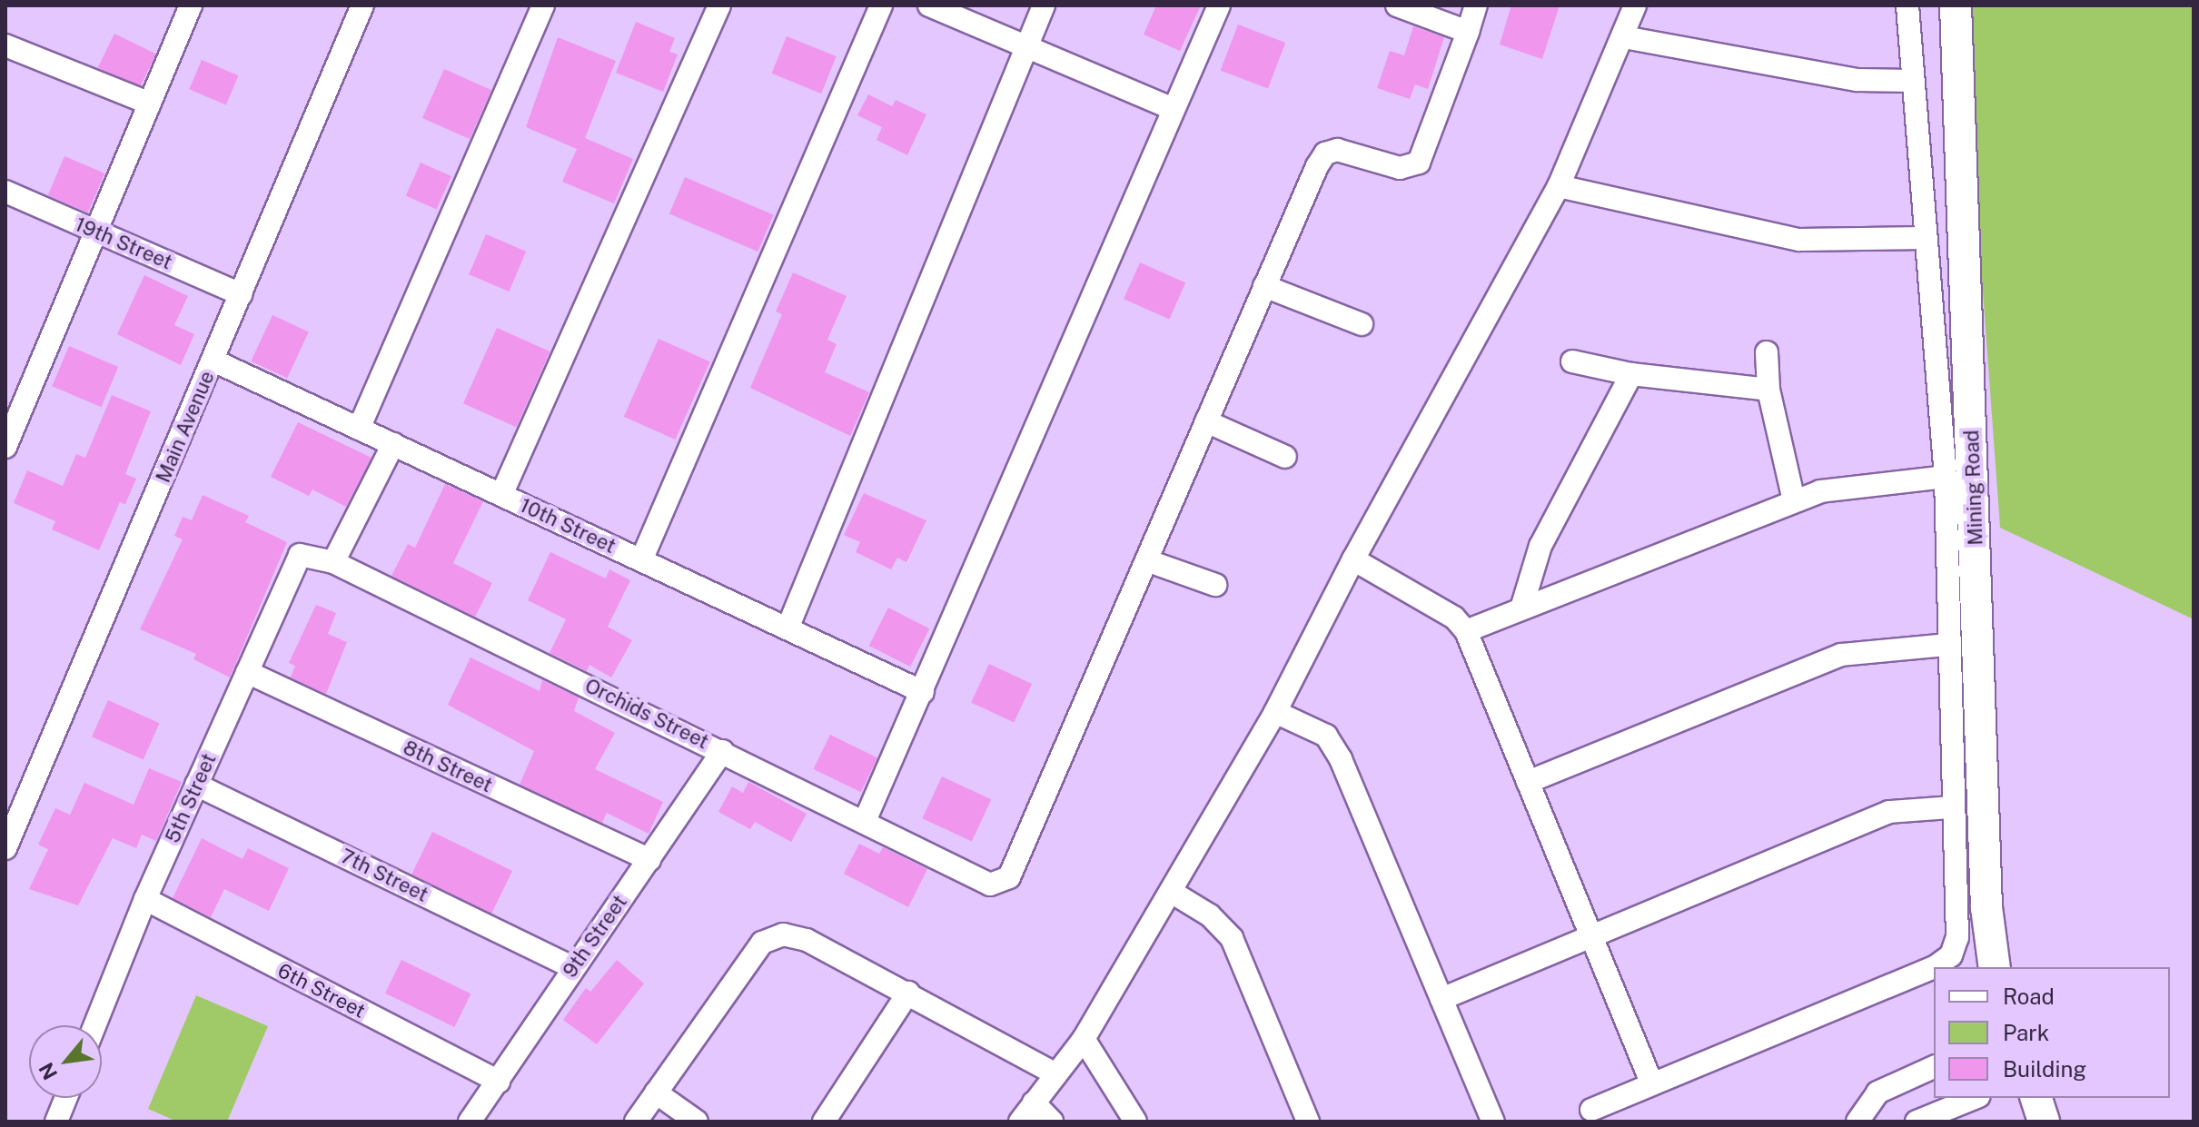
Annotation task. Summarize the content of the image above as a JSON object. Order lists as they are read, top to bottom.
{
  "streets": {
    "street": [
      "19th Street",
      "Main Avenue",
      "Mining Road",
      "10th Street",
      "Orchids Street",
      "8th Street",
      "5th Street",
      "7th Street",
      "9th Street",
      "6th Street"
    ]
  },
  "crossings": [
    ["19th Street", "Main Avenue"],
    ["Main Avenue", "10th Street"],
    ["Orchids Street", "5th Street"],
    ["Orchids Street", "9th Street"],
    ["8th Street", "5th Street"],
    ["8th Street", "9th Street"],
    ["5th Street", "7th Street"],
    ["5th Street", "6th Street"],
    ["7th Street", "9th Street"],
    ["9th Street", "6th Street"]
  ],
  "legend": ["Road", "Park", "Building"],
  "north": "bottom left"
}
